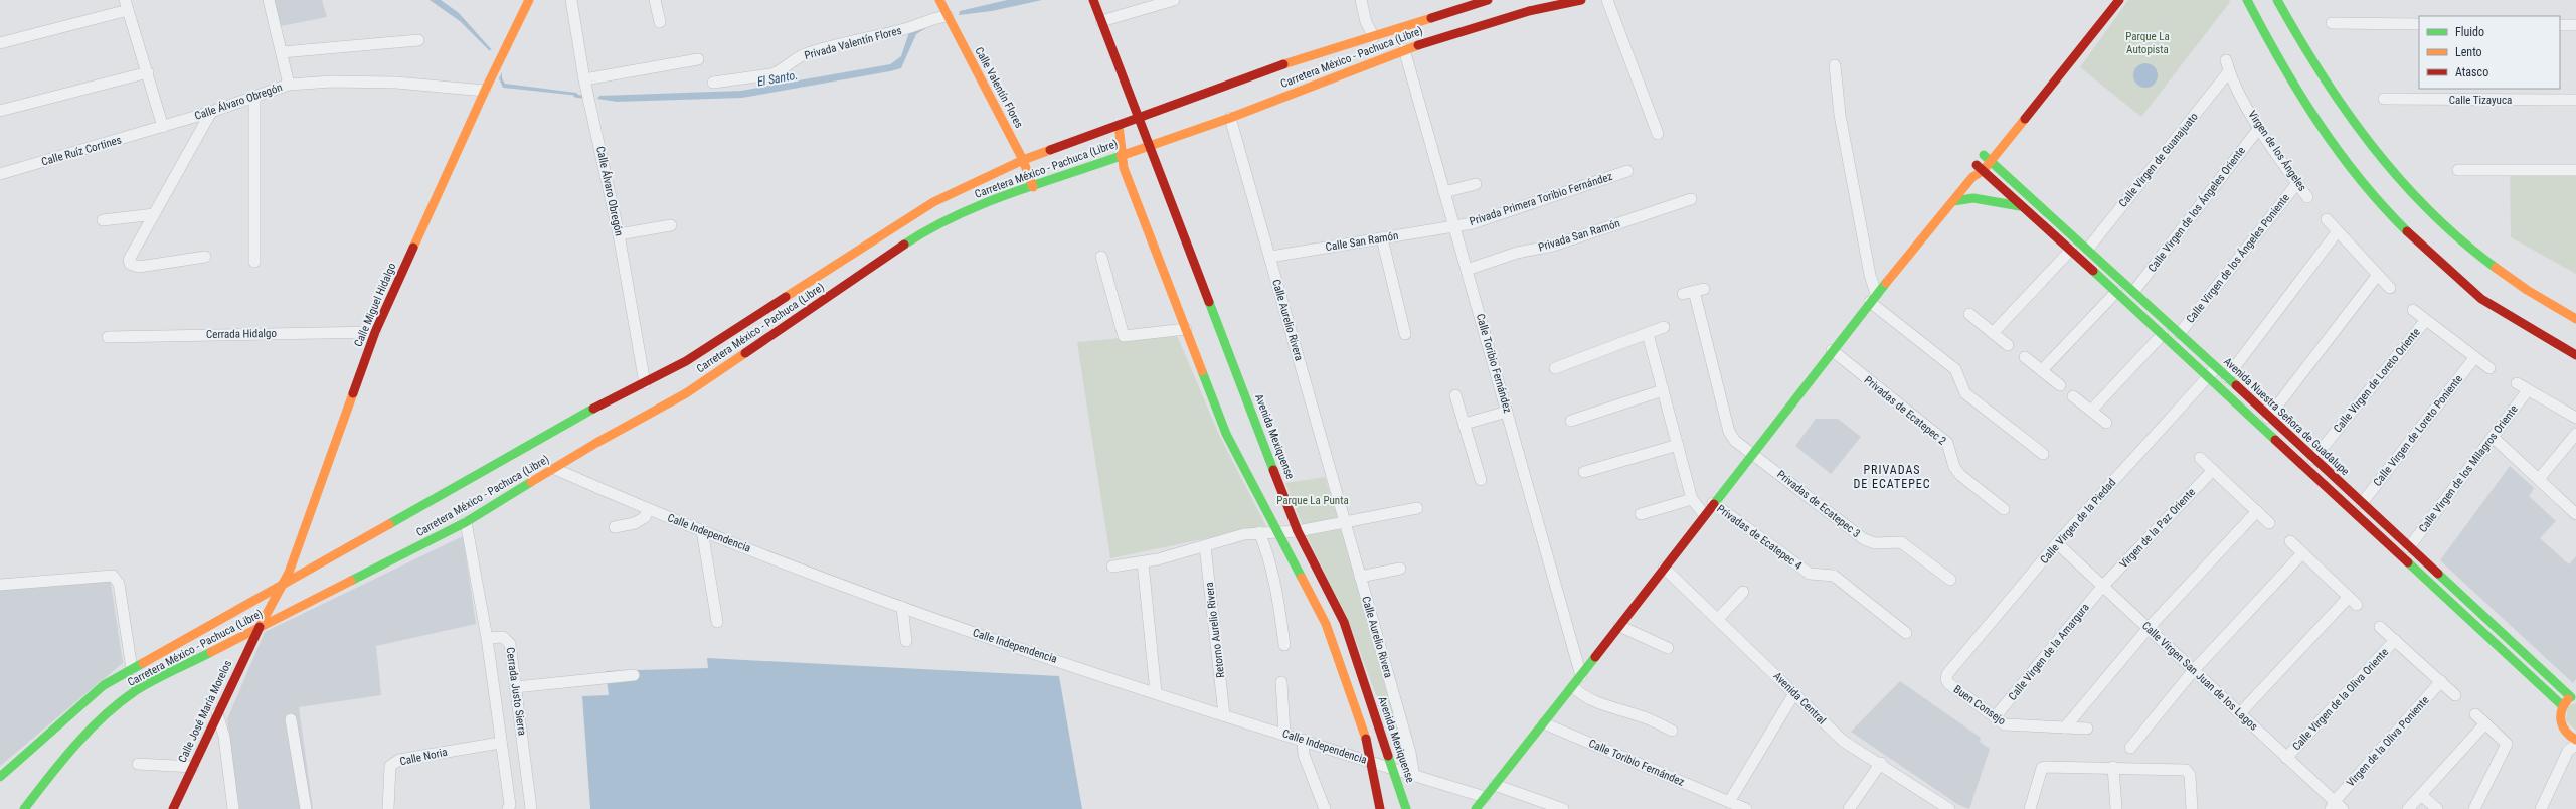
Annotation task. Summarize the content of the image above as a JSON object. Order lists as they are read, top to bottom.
{
  "streets": {
    "main road": [
      "Carretera México - Pachuca (Libre)",
      "Calle Valentín Flores",
      "Calle Miguel Hidalgo",
      "Avenida Nuestra Señora de Guadalupe",
      "Avenida Mexiquense",
      "Calle José María Morelos"
    ],
    "street": [
      "Privada Valentín Flores",
      "Calle Tizayuca",
      "Calle Álvaro Obregón",
      "Calle Ruíz Cortines",
      "Virgen de los Ángeles",
      "Calle Virgen de Guanajuato",
      "Privada Primera Toribio Fernández",
      "Calle Virgen de los Ángeles Oriente",
      "Privada San Ramón",
      "Calle San Ramón",
      "Calle Virgen de los Ángeles Poniente",
      "Calle Aurelio Rivera",
      "Cerrada Hidalgo",
      "Calle Toribio Fernández",
      "Calle Virgen de Loreto Oriente",
      "Privadas de Ecatepec 2",
      "Calle Virgen de Loreto Poniente",
      "Calle Virgen de los Milagros Oriente",
      "Privadas de Ecatepec 3",
      "Calle Virgen de la Piedad",
      "Virgen de la Paz Oriente",
      "Calle Independencia",
      "Privadas de Ecatepec 4",
      "Retorno Aurelio Rivera",
      "Calle Virgen de la Amargura",
      "Calle Virgen San Juan de los Lagos",
      "Cerrada Justo Sierra",
      "Avenida Central",
      "Calle Virgen de la Oliva Oriente",
      "Buen Consejo",
      "Virgen de la Oliva Poniente",
      "Calle Noria"
    ]
  },
  "crossings": [
    ["Privada Valentín Flores", "Calle Valentín Flores"],
    ["Carretera México - Pachuca (Libre)", "Calle Valentín Flores"],
    ["Carretera México - Pachuca (Libre)", "Calle Álvaro Obregón"],
    ["Carretera México - Pachuca (Libre)", "Calle Miguel Hidalgo"],
    ["Carretera México - Pachuca (Libre)", "Calle Aurelio Rivera"],
    ["Carretera México - Pachuca (Libre)", "Calle Toribio Fernández"],
    ["Carretera México - Pachuca (Libre)", "Avenida Mexiquense"],
    ["Carretera México - Pachuca (Libre)", "Calle Independencia"],
    ["Carretera México - Pachuca (Libre)", "Calle José María Morelos"],
    ["Calle Álvaro Obregón", "Calle Ruíz Cortines"],
    ["Calle Álvaro Obregón", "Calle Miguel Hidalgo"],
    ["Virgen de los Ángeles", "Calle Virgen de Guanajuato"],
    ["Virgen de los Ángeles", "Calle Virgen de los Ángeles Oriente"],
    ["Virgen de los Ángeles", "Calle Virgen de los Ángeles Poniente"],
    ["Calle Virgen de Guanajuato", "Avenida Nuestra Señora de Guadalupe"],
    ["Privada Primera Toribio Fernández", "Calle San Ramón"],
    ["Privada Primera Toribio Fernández", "Calle Toribio Fernández"],
    ["Calle Virgen de los Ángeles Oriente", "Avenida Nuestra Señora de Guadalupe"],
    ["Privada San Ramón", "Calle Toribio Fernández"],
    ["Calle San Ramón", "Calle Aurelio Rivera"],
    ["Calle San Ramón", "Calle Toribio Fernández"],
    ["Calle Virgen de los Ángeles Poniente", "Avenida Nuestra Señora de Guadalupe"],
    ["Calle Miguel Hidalgo", "Cerrada Hidalgo"],
    ["Calle Miguel Hidalgo", "Calle José María Morelos"],
    ["Calle Aurelio Rivera", "Calle Independencia"],
    ["Calle Virgen de Loreto Oriente", "Avenida Nuestra Señora de Guadalupe"],
    ["Avenida Nuestra Señora de Guadalupe", "Calle Virgen de Loreto Poniente"],
    ["Avenida Nuestra Señora de Guadalupe", "Calle Virgen de los Milagros Oriente"],
    ["Avenida Nuestra Señora de Guadalupe", "Calle Virgen de la Piedad"],
    ["Avenida Mexiquense", "Calle Independencia"],
    ["Calle Virgen de la Piedad", "Calle Virgen San Juan de los Lagos"],
    ["Calle Virgen de la Piedad", "Buen Consejo"],
    ["Virgen de la Paz Oriente", "Calle Virgen de la Amargura"],
    ["Virgen de la Paz Oriente", "Calle Virgen San Juan de los Lagos"],
    ["Calle Independencia", "Retorno Aurelio Rivera"],
    ["Calle Virgen de la Amargura", "Calle Virgen San Juan de los Lagos"],
    ["Calle Virgen de la Amargura", "Buen Consejo"],
    ["Calle Virgen San Juan de los Lagos", "Calle Virgen de la Oliva Oriente"],
    ["Calle Virgen San Juan de los Lagos", "Virgen de la Oliva Poniente"]
  ],
  "districts": ["PRIVADAS DE ECATEPEC"],
  "water": ["El Santo."],
  "parks": ["Parque La Autopista", "Parque La Punta"],
  "legend": ["Fluido", "Lento", "Atasco"]
}
